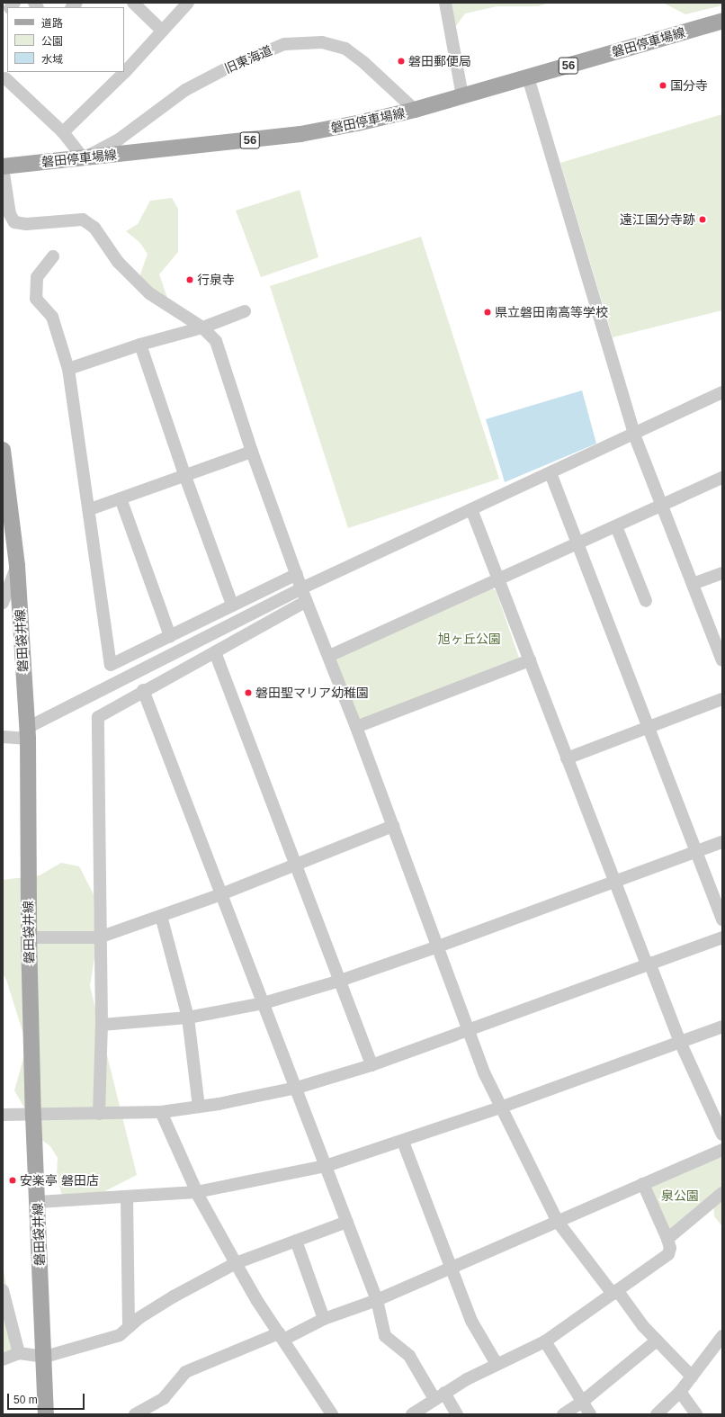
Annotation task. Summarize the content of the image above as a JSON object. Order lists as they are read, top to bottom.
{
  "streets": {
    "main road": ["磐田停車場線", "56", "磐田袋井線"],
    "street": ["旧東海道"]
  },
  "crossings": [
    ["磐田停車場線", "旧東海道"]
  ],
  "parks": ["旭ヶ丘公園", "泉公園"],
  "places": [
    "磐田郵便局",
    "国分寺",
    "遠江国分寺跡",
    "行泉寺",
    "県立磐田南高等学校",
    "磐田聖マリア幼稚園",
    "安楽亭 磐田店"
  ],
  "legend": ["道路", "公園", "水域"],
  "scale_bar": "50 m"
}
